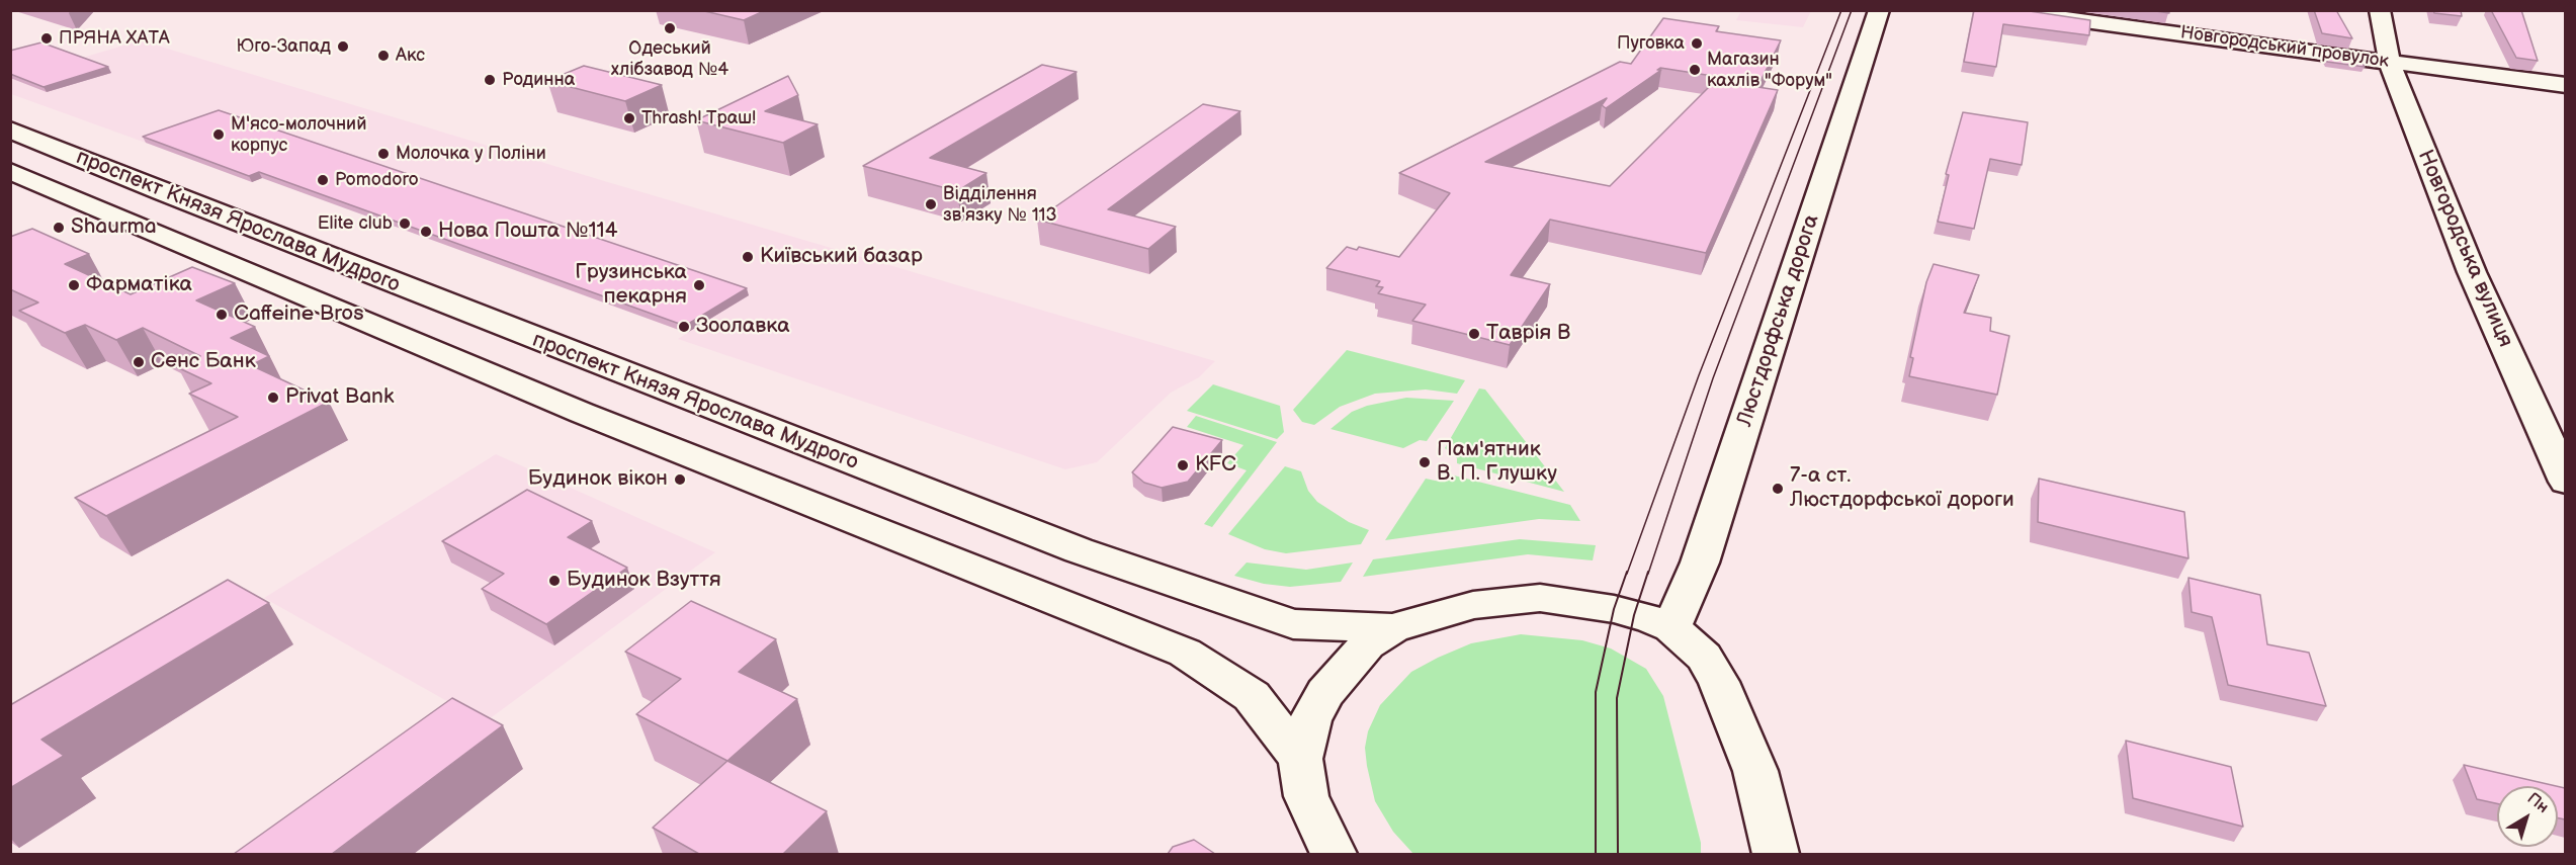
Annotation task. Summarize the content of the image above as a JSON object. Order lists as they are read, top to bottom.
{
  "streets": {
    "main road": [
      "Новгородський провулок",
      "проспект Князя Ярослава Мудрого",
      "Новгородська вулиця",
      "Люстдорфська дорога"
    ]
  },
  "crossings": [
    ["Новгородський провулок", "Новгородська вулиця"]
  ],
  "places": [
    "Одеський хлібзавод №4",
    "ПРЯНА ХАТА",
    "Пуговка",
    "Юго-Запад",
    "Акс",
    "Магазин кахлів \"Форум\"",
    "Родинна",
    "Thrash! Траш!",
    "М'ясо-молочний корпус",
    "Молочка у Поліни",
    "Pomodoro",
    "Відділення зв'язку № 113",
    "Elite club",
    "Shaurma",
    "Нова Пошта №114",
    "Київський базар",
    "Фарматіка",
    "Грузинська пекарня",
    "Caffeine Bros",
    "Зоолавка",
    "Таврія В",
    "Сенс Банк",
    "Privat Bank",
    "Пам'ятник В. П. Глушку",
    "KFC",
    "Будинок вікон",
    "7-а ст. Люстдорфської дороги",
    "Будинок Взуття"
  ],
  "north": "top right"
}
